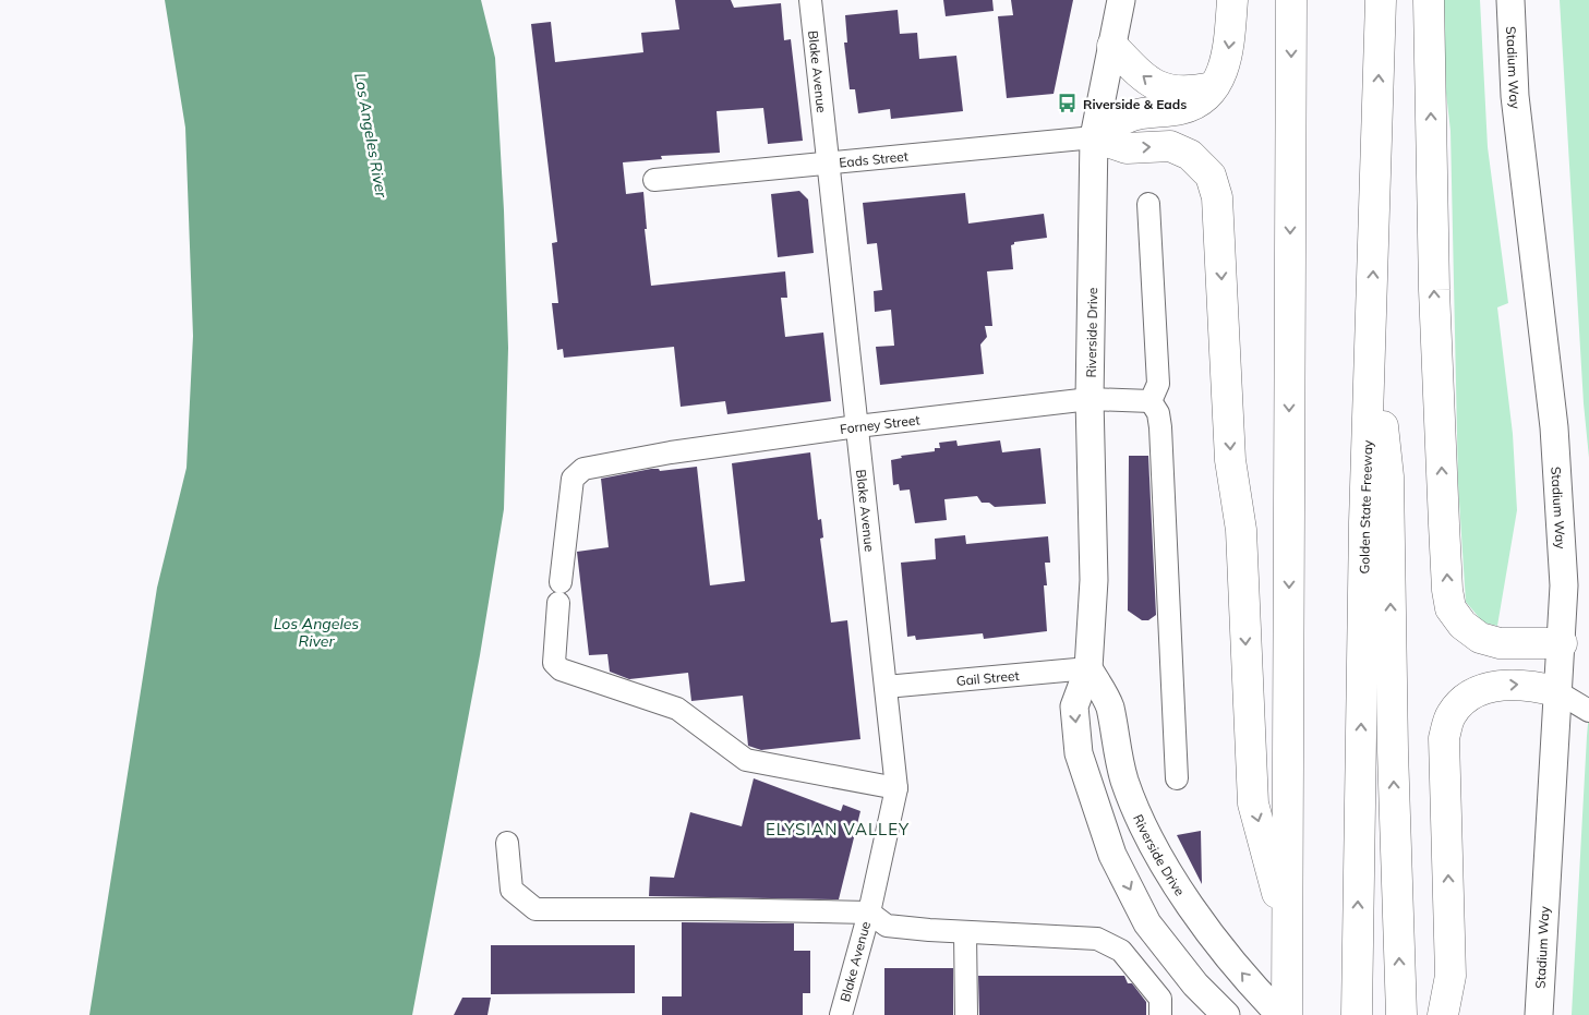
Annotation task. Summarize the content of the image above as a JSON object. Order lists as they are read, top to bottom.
{
  "streets": {
    "highway": ["Golden State Freeway"],
    "main road": ["Stadium Way", "Riverside Drive"],
    "street": [
      "Blake Avenue",
      "Eads Street",
      "Forney Street",
      "Gail Street"
    ]
  },
  "crossings": [
    ["Blake Avenue", "Eads Street"],
    ["Blake Avenue", "Forney Street"],
    ["Blake Avenue", "Gail Street"],
    ["Eads Street", "Riverside Drive"],
    ["Riverside Drive", "Forney Street"],
    ["Riverside Drive", "Gail Street"]
  ],
  "districts": ["ELYSIAN VALLEY"],
  "water": ["Los Angeles River"],
  "places": {
    "bus stop": ["Riverside & Eads"]
  }
}
